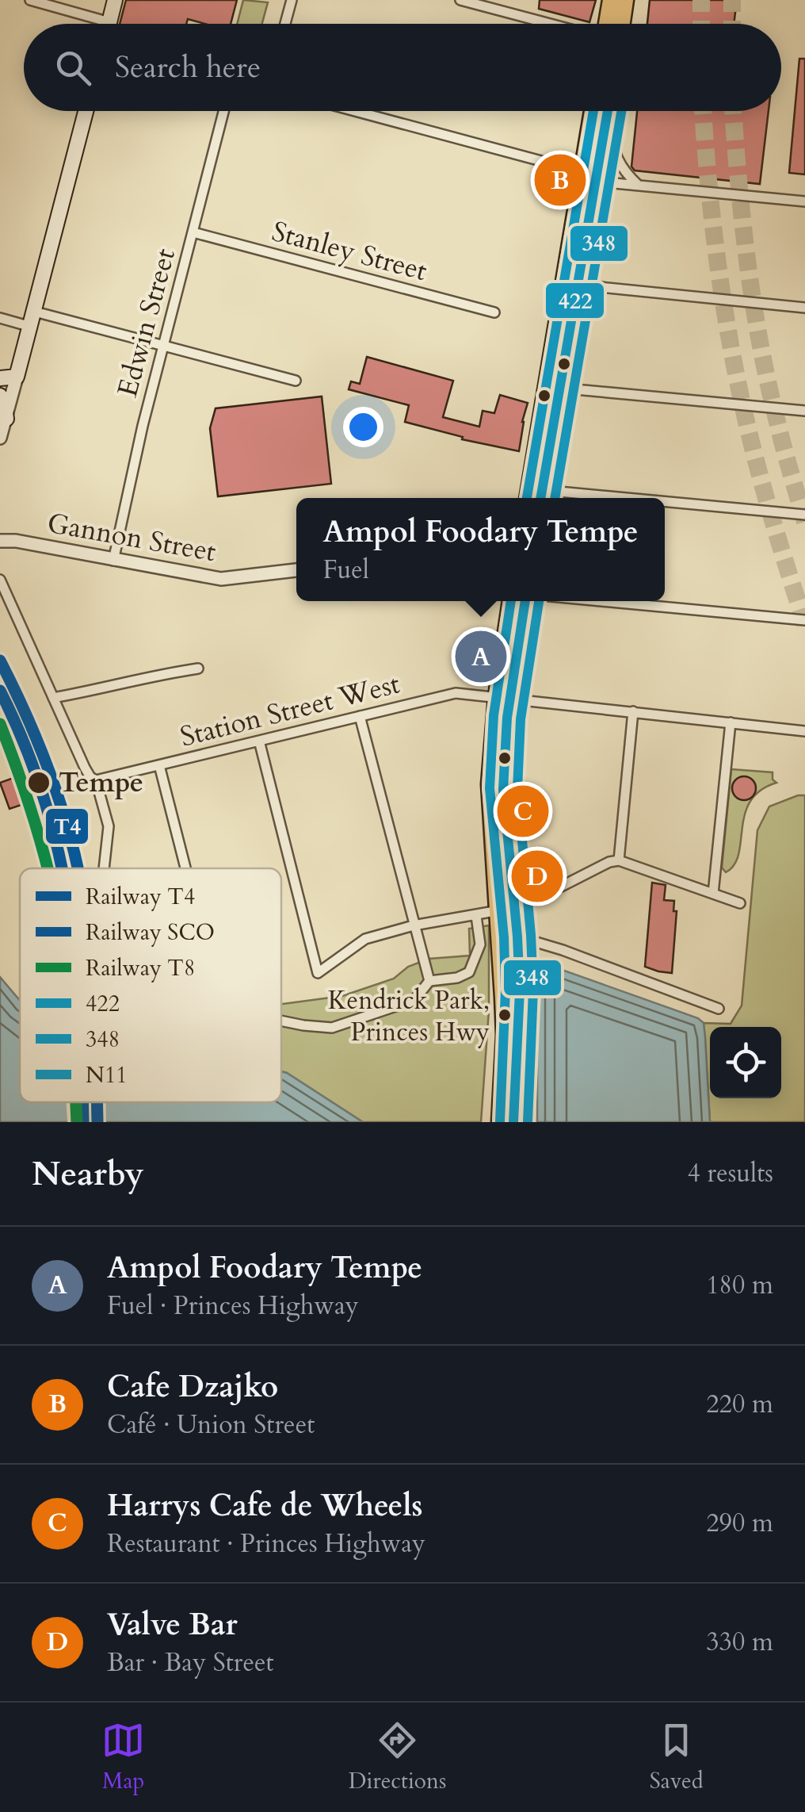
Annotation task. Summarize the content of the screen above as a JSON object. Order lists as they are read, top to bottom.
{
  "streets": {
    "street": [
      "Stanley Street",
      "Edwin Street",
      "Gannon Street",
      "Station Street West"
    ]
  },
  "crossings": [
    ["Stanley Street", "Edwin Street"],
    ["Edwin Street", "Gannon Street"]
  ],
  "places": ["Tempe", "Kendrick Park, Princes Hwy"],
  "lines": [
    "transit line 422",
    "transit line 348",
    "transit line N11",
    "rail line T4",
    "rail line SCO",
    "rail line T8"
  ],
  "legend": [
    "Railway T4",
    "Railway SCO",
    "Railway T8",
    "422",
    "348",
    "N11"
  ],
  "page": {
    "search": "Search here",
    "pins": [
      "B",
      "A",
      "C",
      "D"
    ],
    "popup": ["Ampol Foodary Tempe", "Fuel"],
    "heading": ["Nearby", "4 results"],
    "list": [
      {
        "mark": "A",
        "name": "Ampol Foodary Tempe",
        "note": "Fuel · Princes Highway",
        "value": "180 m"
      },
      {
        "mark": "B",
        "name": "Cafe Dzajko",
        "note": "Café · Union Street",
        "value": "220 m"
      },
      {
        "mark": "C",
        "name": "Harrys Cafe de Wheels",
        "note": "Restaurant · Princes Highway",
        "value": "290 m"
      },
      {
        "mark": "D",
        "name": "Valve Bar",
        "note": "Bar · Bay Street",
        "value": "330 m"
      }
    ],
    "nav": ["Map", "Directions", "Saved"]
  }
}
